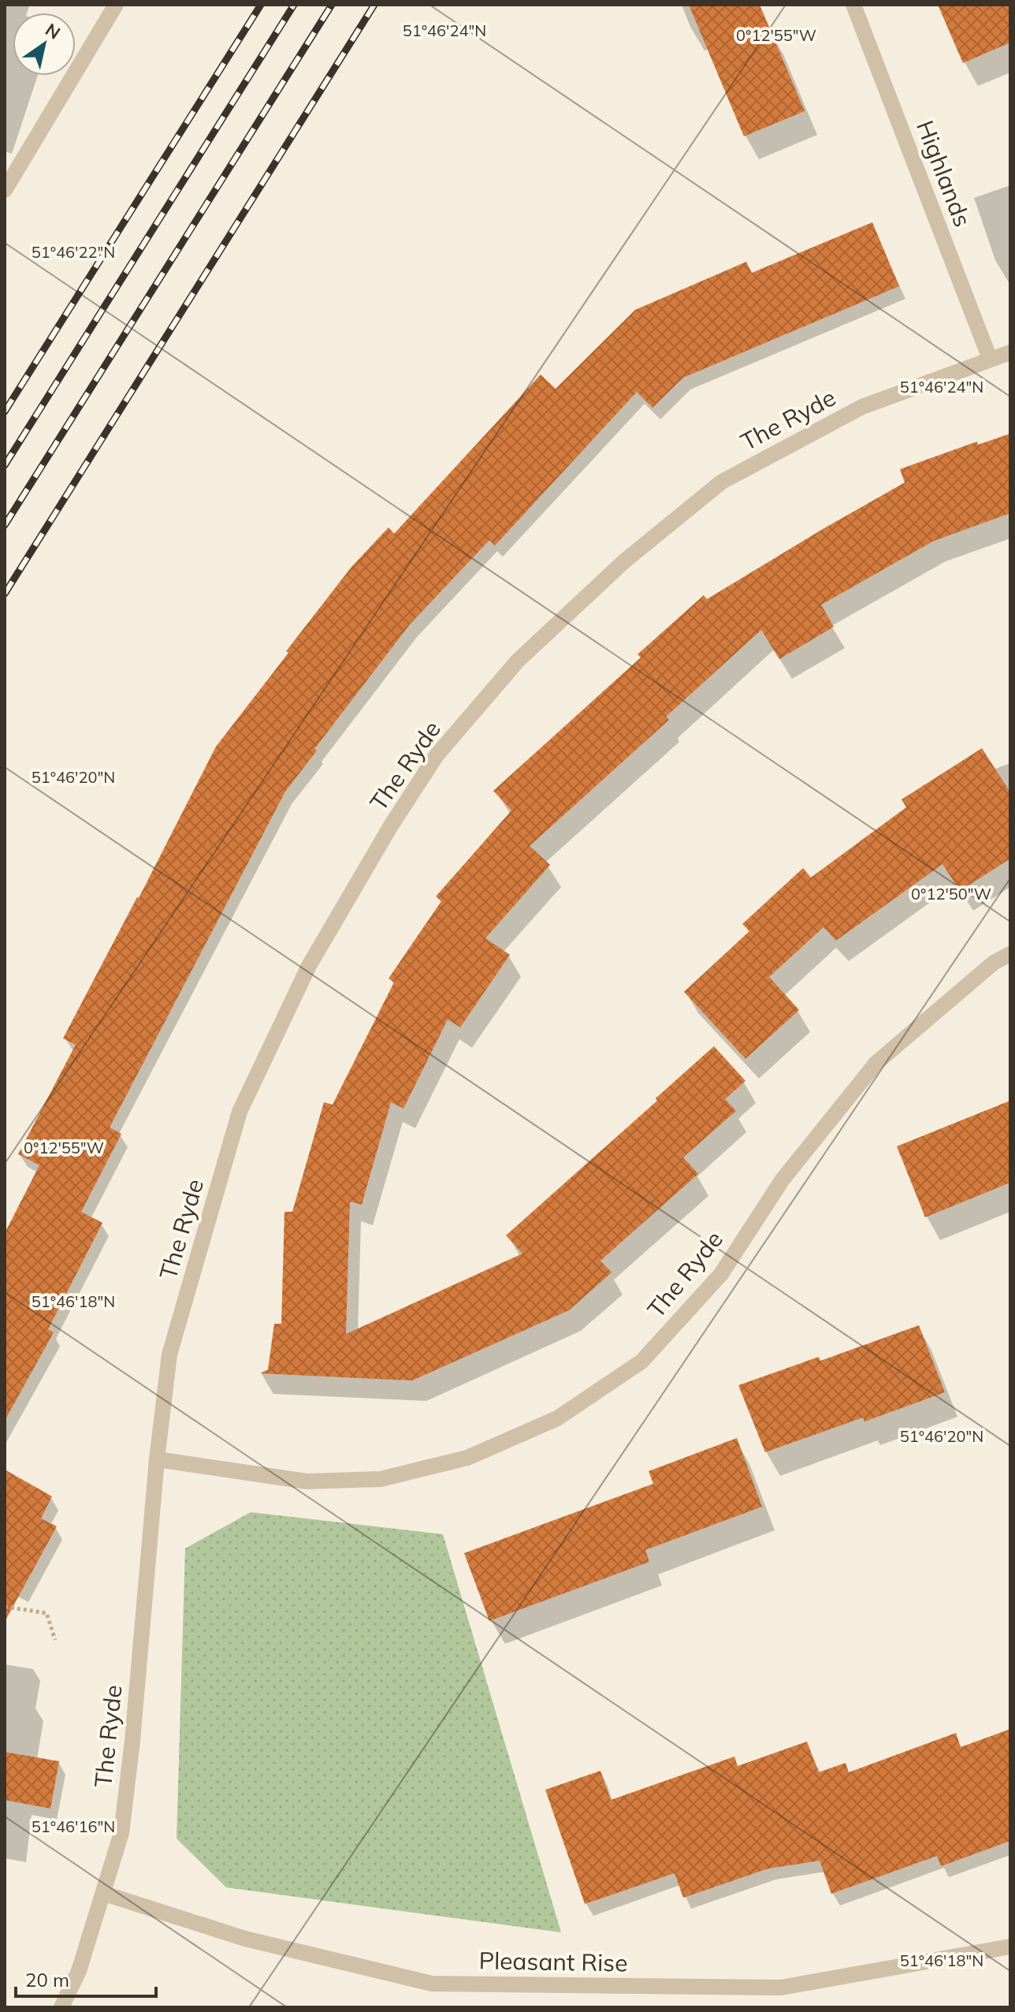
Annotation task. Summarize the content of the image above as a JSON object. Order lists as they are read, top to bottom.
{
  "streets": {
    "street": ["Highlands", "The Ryde", "Pleasant Rise"]
  },
  "crossings": [
    ["Highlands", "The Ryde"],
    ["The Ryde", "Pleasant Rise"]
  ],
  "scale_bar": "20 m",
  "north": "top right",
  "coordinates": [
    "51°46'24\"N",
    "0°12'55\"W",
    "51°46'22\"N",
    "51°46'20\"N",
    "0°12'50\"W",
    "51°46'18\"N",
    "51°46'16\"N"
  ]
}
